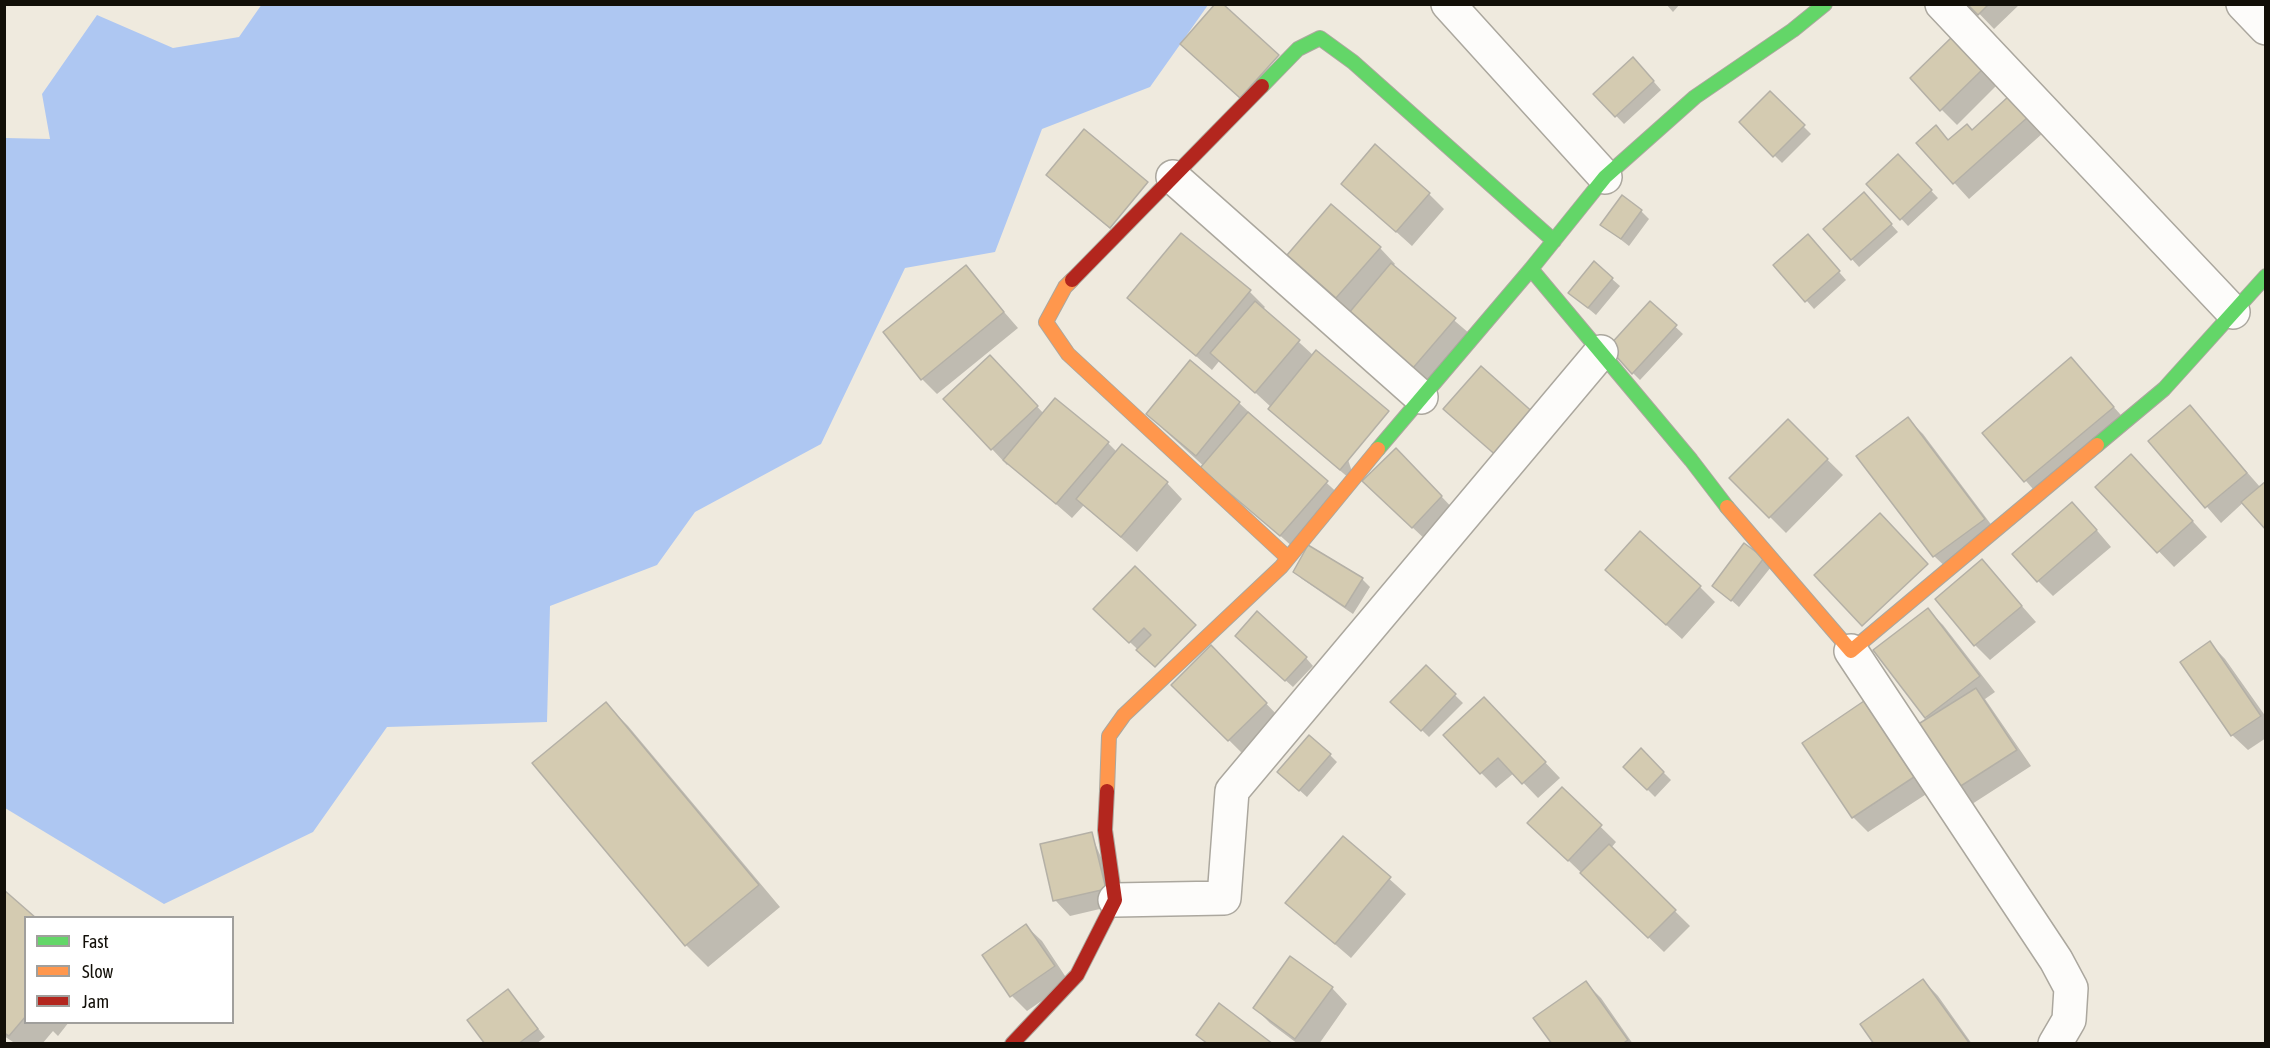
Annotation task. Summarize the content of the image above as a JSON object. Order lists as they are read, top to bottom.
{
  "legend": ["Fast", "Slow", "Jam"]
}
